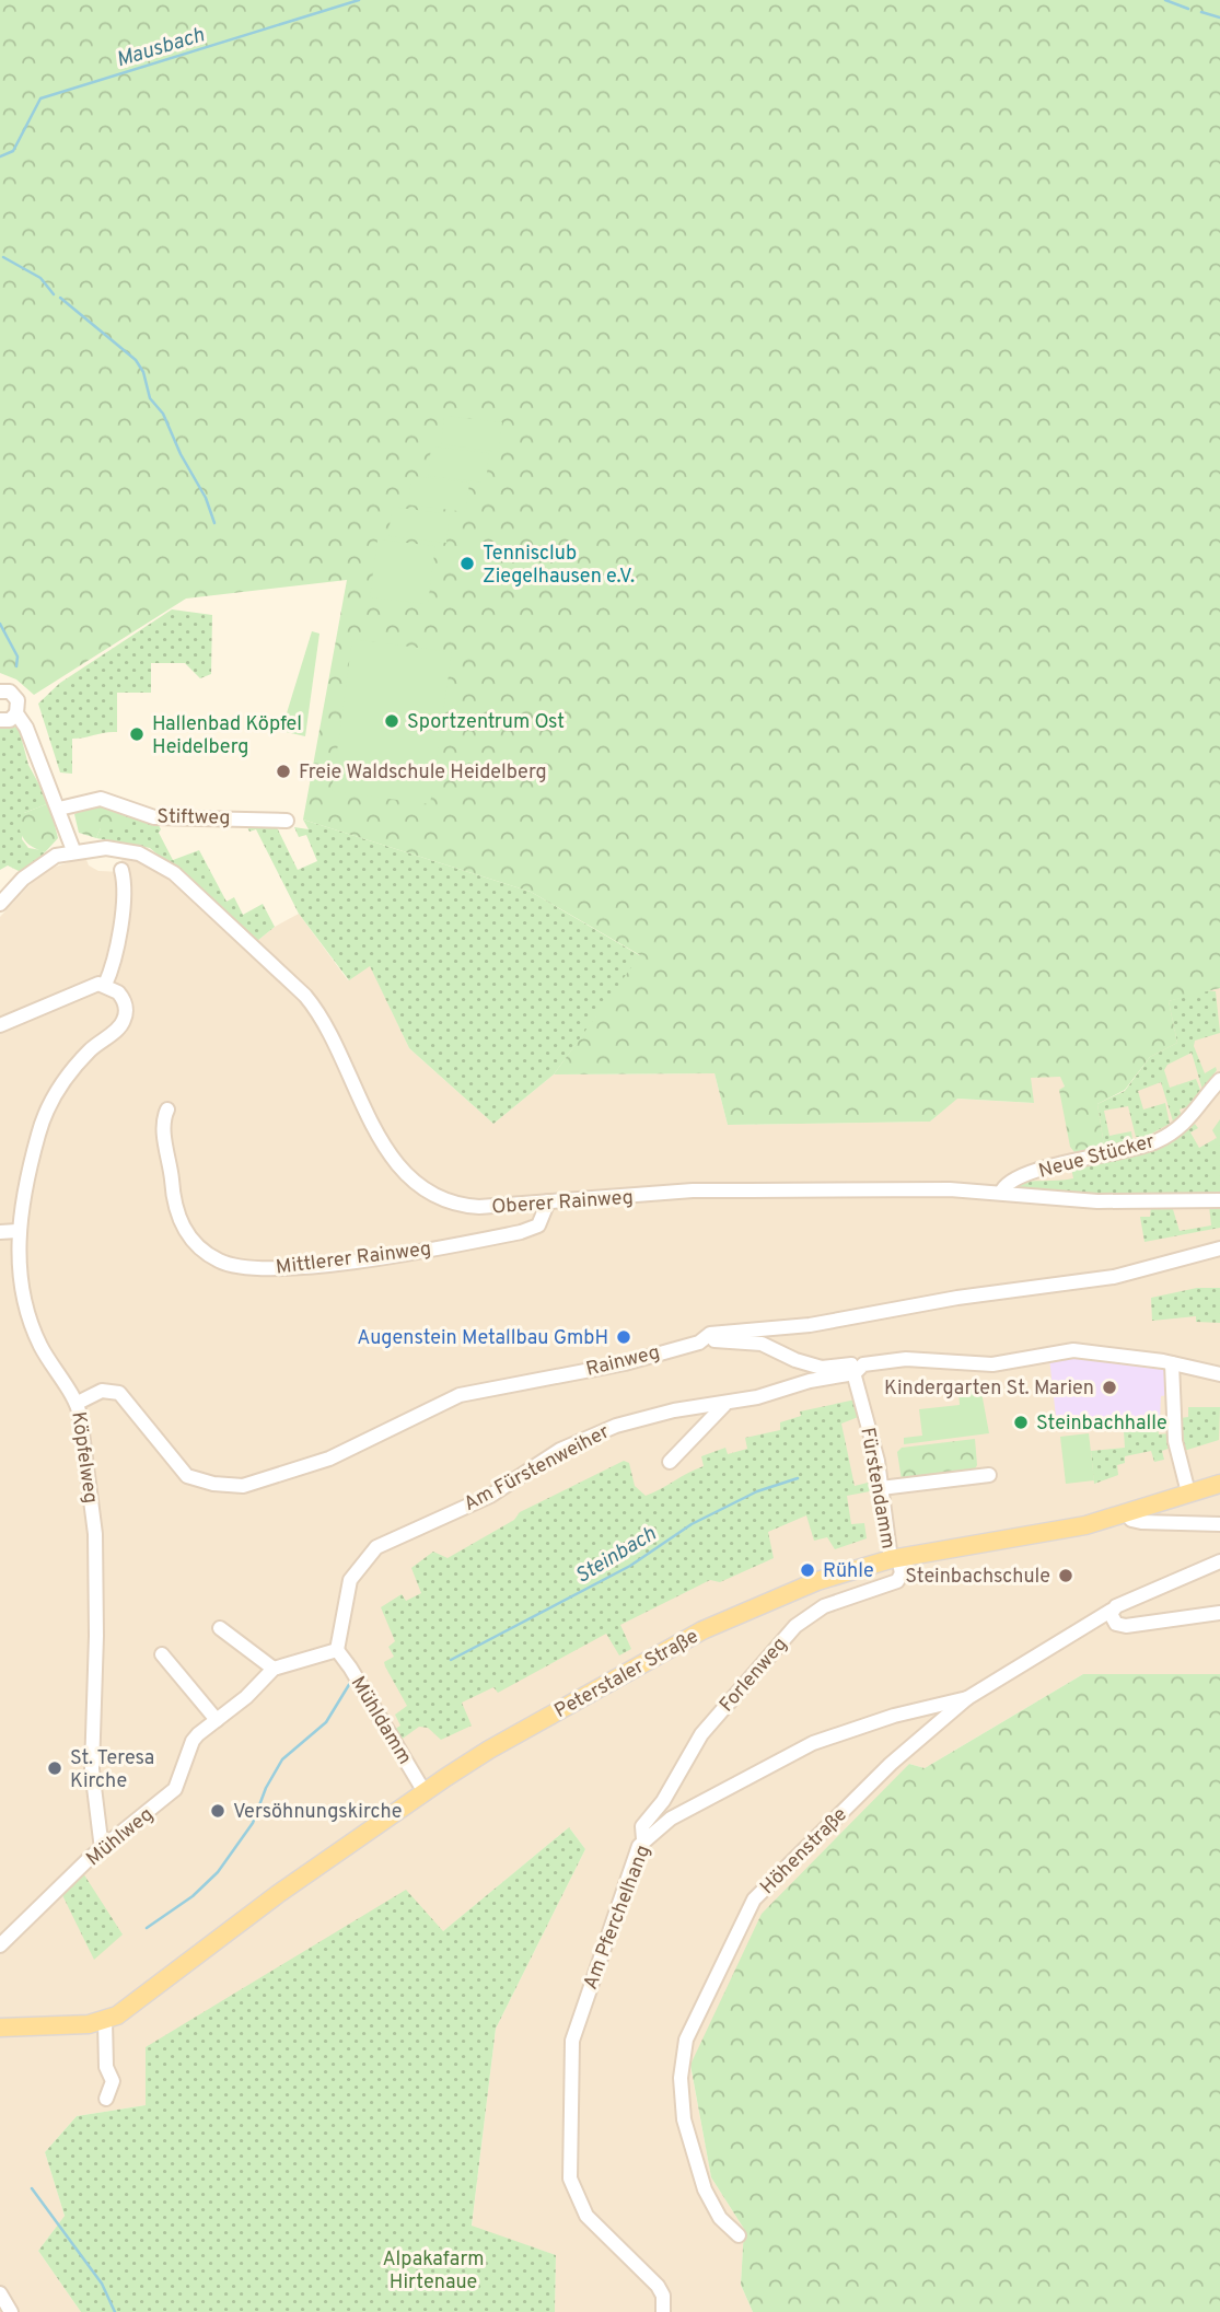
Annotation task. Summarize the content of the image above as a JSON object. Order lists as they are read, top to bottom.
{
  "streets": {
    "main road": ["Peterstaler Straße"],
    "street": [
      "Stiftweg",
      "Neue Stücker",
      "Oberer Rainweg",
      "Mittlerer Rainweg",
      "Rainweg",
      "Köpfelweg",
      "Am Fürstenweiher",
      "Fürstendamm",
      "Forlenweg",
      "Mühldamm",
      "Mühlweg",
      "Höhenstraße",
      "Am Pferchelhang"
    ]
  },
  "crossings": [
    ["Neue Stücker", "Oberer Rainweg"],
    ["Oberer Rainweg", "Mittlerer Rainweg"],
    ["Rainweg", "Köpfelweg"],
    ["Köpfelweg", "Mühlweg"],
    ["Am Fürstenweiher", "Fürstendamm"],
    ["Am Fürstenweiher", "Mühldamm"],
    ["Am Fürstenweiher", "Mühlweg"],
    ["Fürstendamm", "Peterstaler Straße"],
    ["Fürstendamm", "Forlenweg"],
    ["Peterstaler Straße", "Forlenweg"],
    ["Peterstaler Straße", "Mühldamm"],
    ["Forlenweg", "Am Pferchelhang"],
    ["Mühldamm", "Mühlweg"],
    ["Höhenstraße", "Am Pferchelhang"]
  ],
  "water": ["Mausbach", "Steinbach"],
  "parks": ["Alpakafarm Hirtenaue"],
  "places": [
    "Tennisclub Ziegelhausen e.V.",
    "Sportzentrum Ost",
    "Hallenbad Köpfel Heidelberg",
    "Freie Waldschule Heidelberg",
    "Augenstein Metallbau GmbH",
    "Kindergarten St. Marien",
    "Steinbachhalle",
    "Rühle",
    "Steinbachschule",
    "St. Teresa Kirche",
    "Versöhnungskirche"
  ]
}
